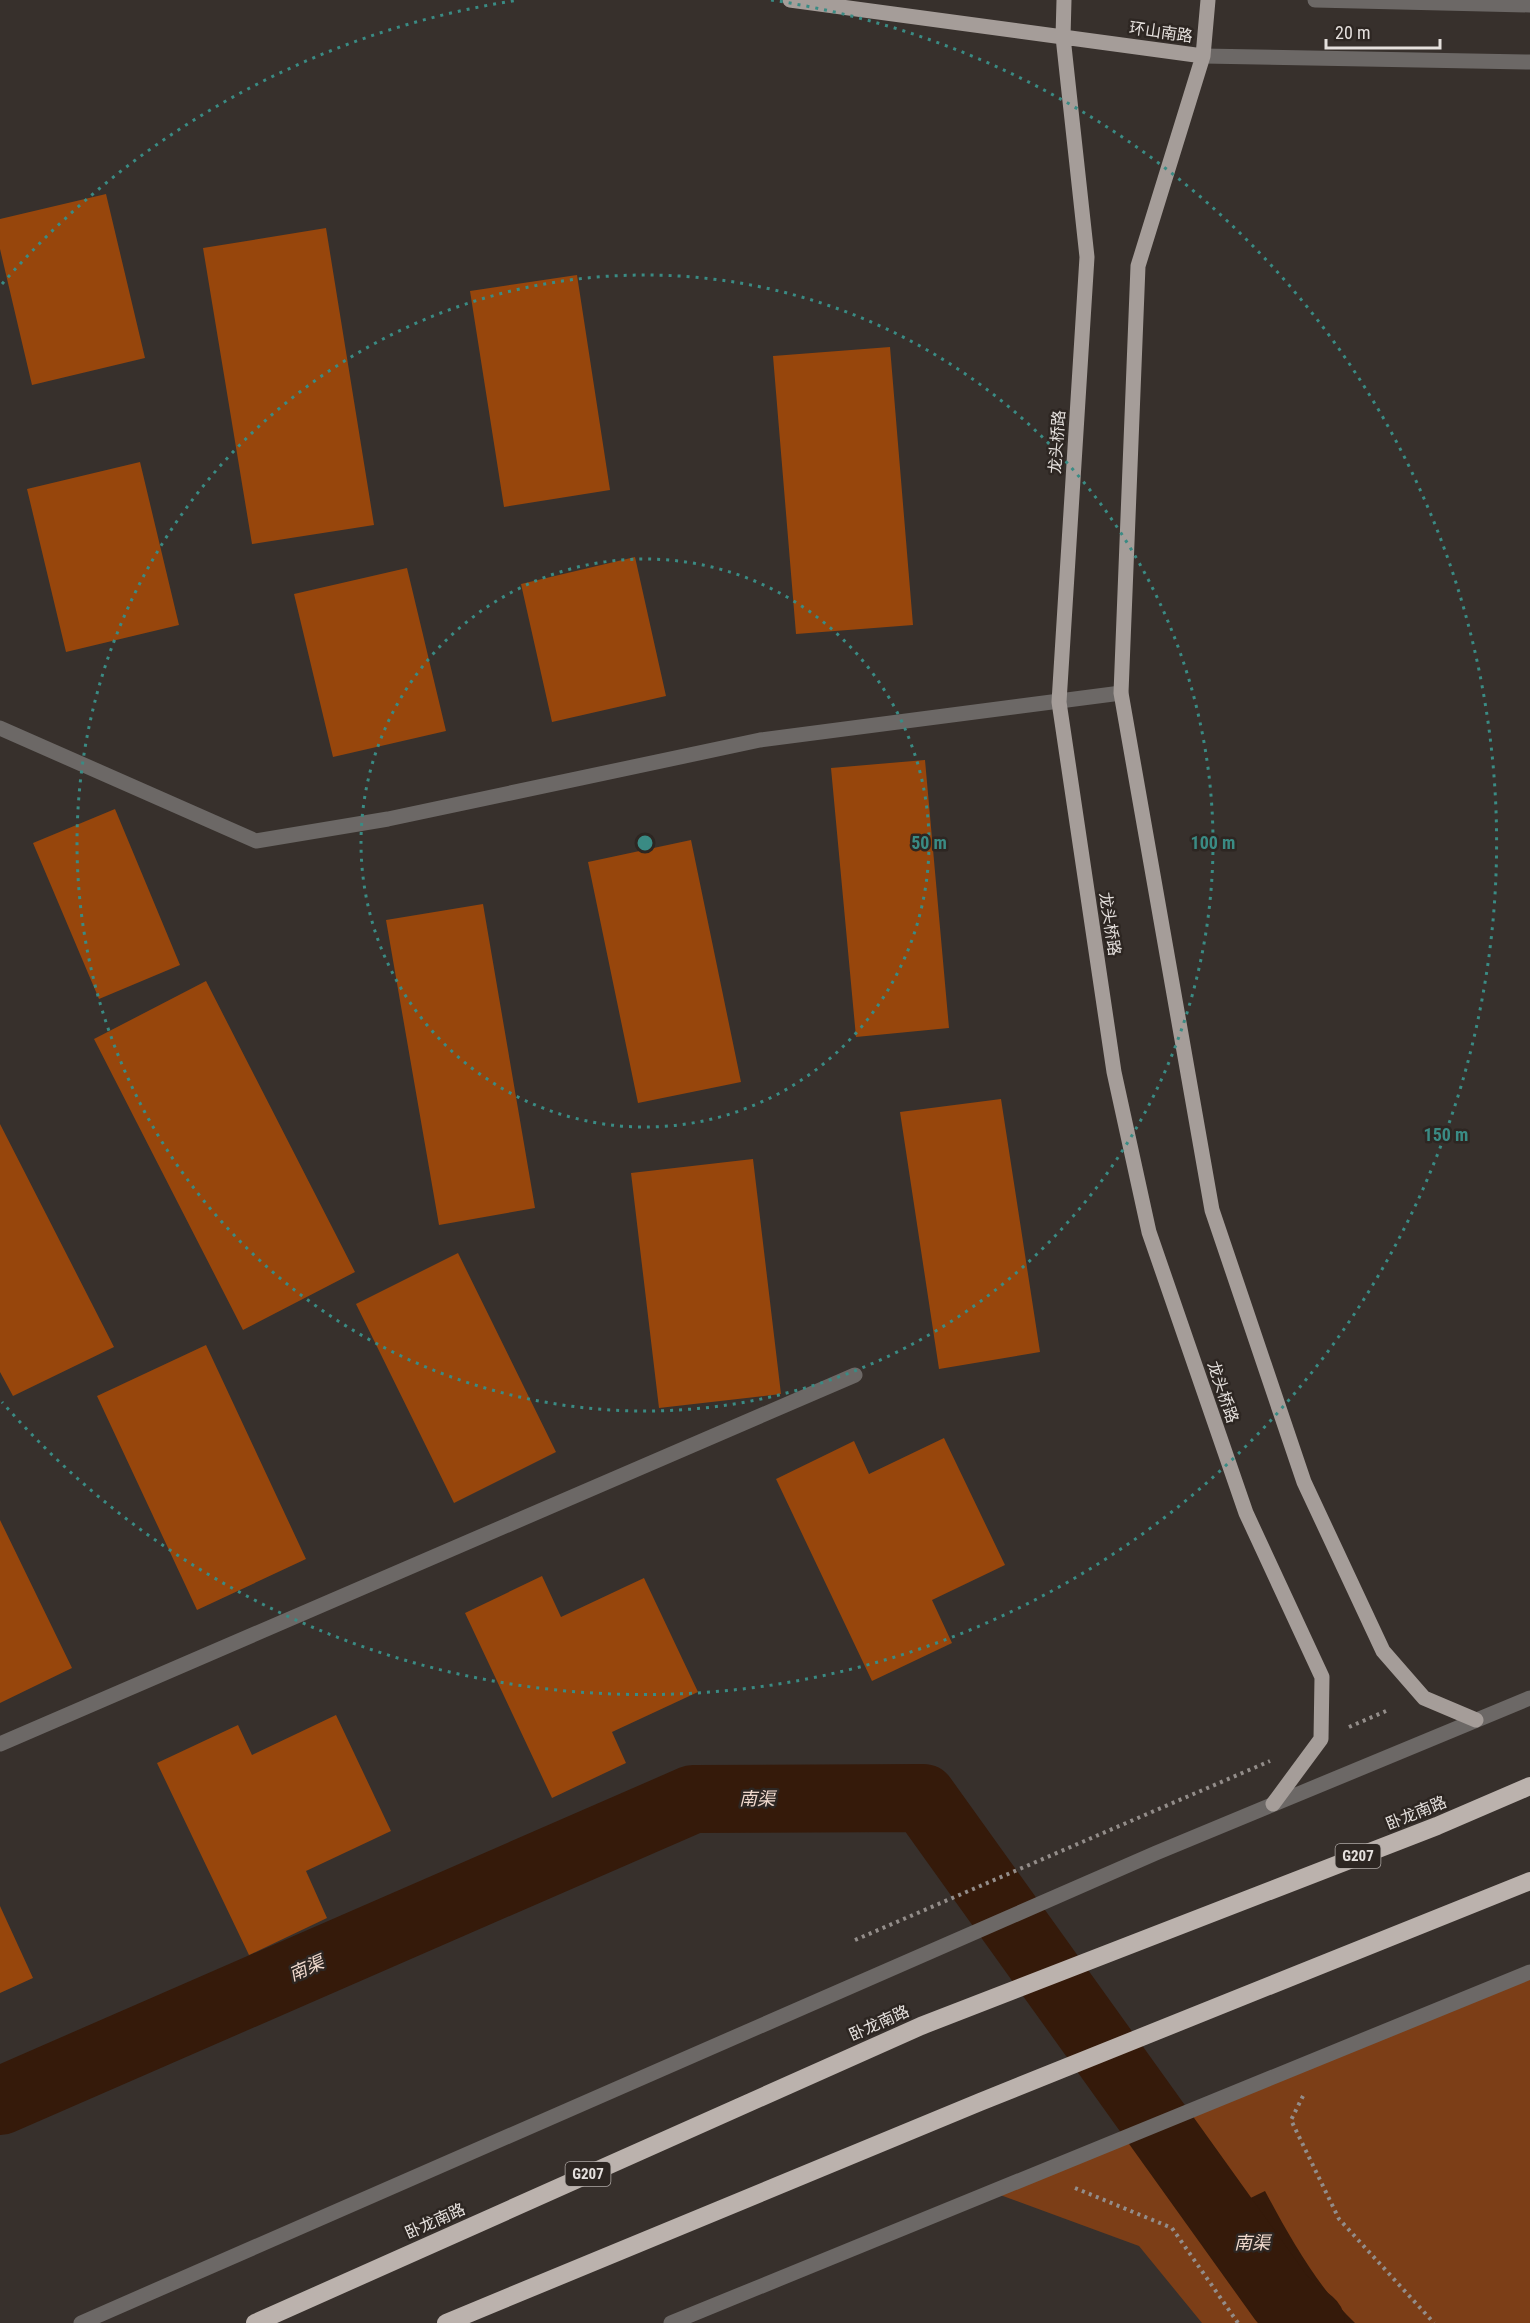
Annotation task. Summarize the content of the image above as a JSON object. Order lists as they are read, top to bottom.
{
  "streets": {
    "highway": ["卧龙南路", "G207"],
    "main road": ["环山南路", "龙头桥路"]
  },
  "crossings": [
    ["环山南路", "龙头桥路"]
  ],
  "water": ["南渠"],
  "scale_bar": "20 m",
  "rings": ["50 m", "100 m", "150 m"]
}
